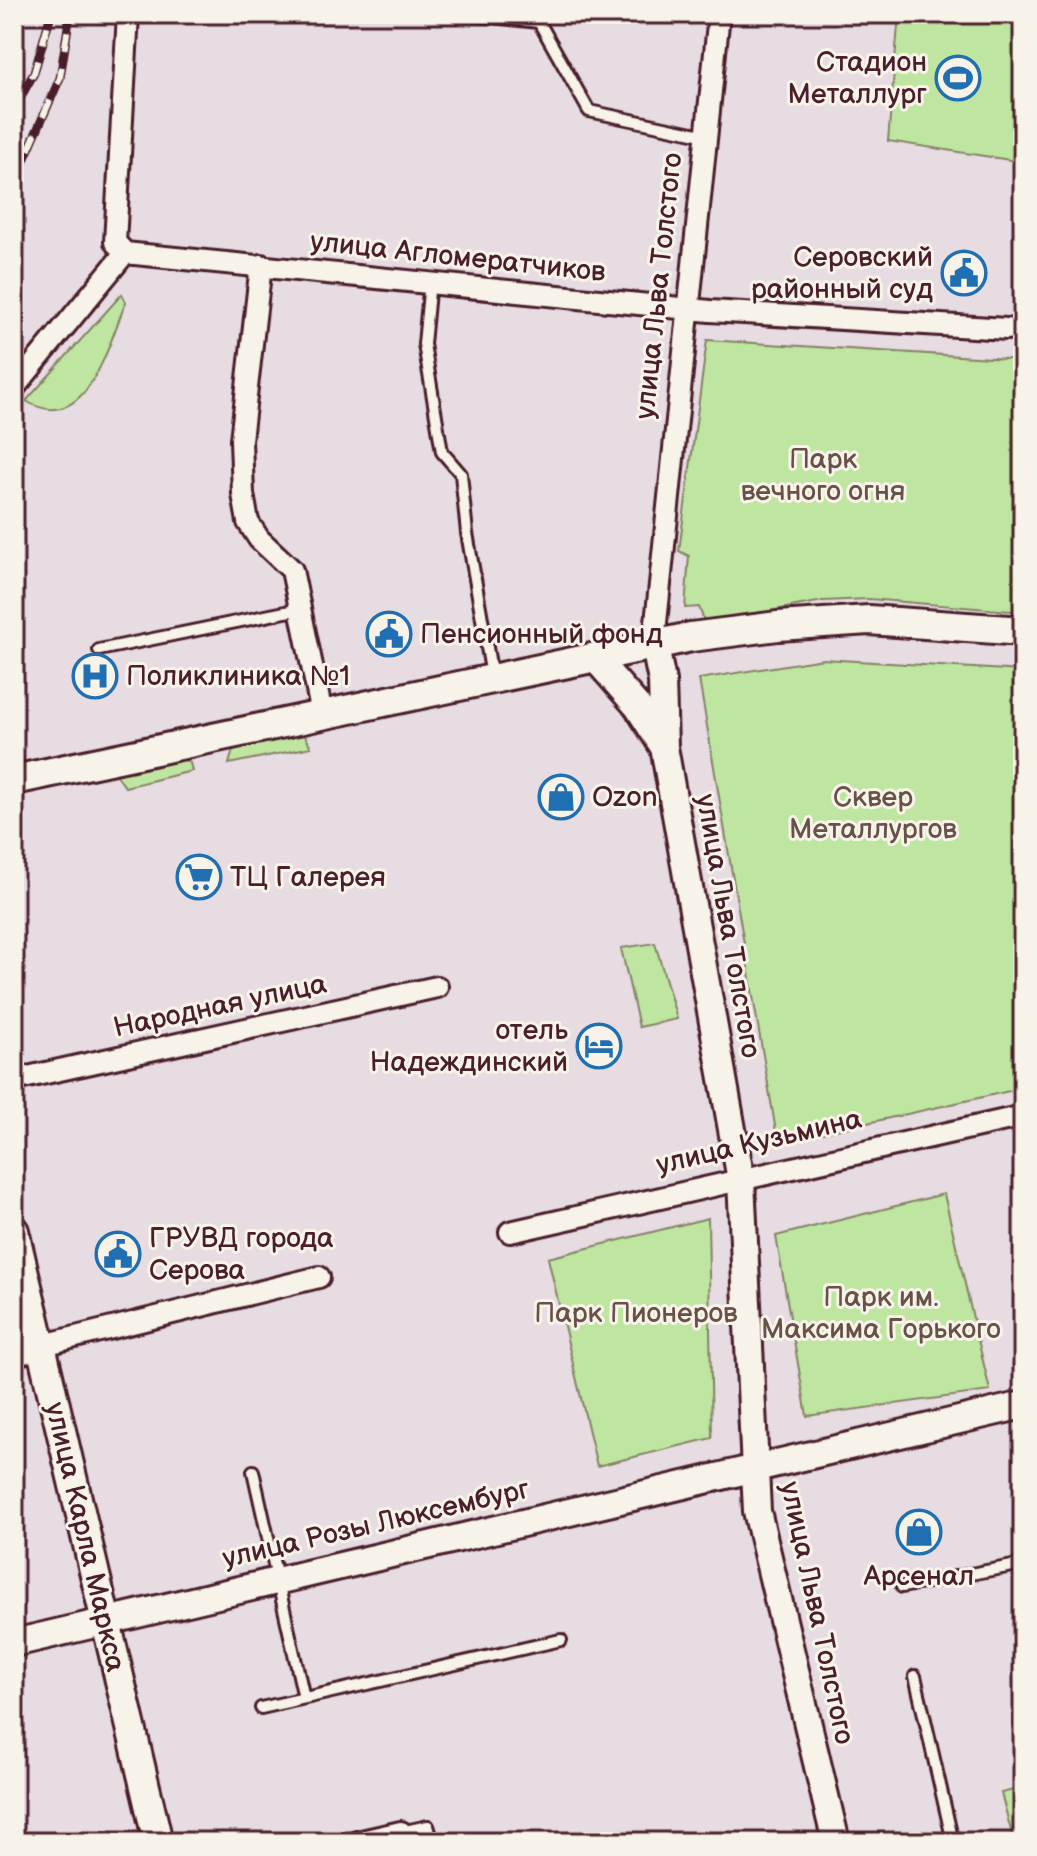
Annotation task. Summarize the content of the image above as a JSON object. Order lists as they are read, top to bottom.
{
  "streets": {
    "main road": ["улица Карла Маркса"],
    "street": [
      "улица Агломератчиков",
      "улица Льва Толстого",
      "Народная улица",
      "улица Кузьмина",
      "улица Розы Люксембург"
    ]
  },
  "crossings": [
    ["улица Агломератчиков", "улица Льва Толстого"],
    ["улица Льва Толстого", "улица Кузьмина"],
    ["улица Льва Толстого", "улица Розы Люксембург"],
    ["улица Розы Люксембург", "улица Карла Маркса"]
  ],
  "parks": [
    "Парк вечного огня",
    "Сквер Металлургов",
    "Парк им. Максима Горького",
    "Парк Пионеров"
  ],
  "places": {
    "sports": ["Стадион Металлург"],
    "public building": ["Серовский районный суд", "Пенсионный фонд", "ГРУВД города Серова"],
    "hospital": ["Поликлиника №1"],
    "shop": ["Ozon", "Арсенал"],
    "supermarket": ["ТЦ Галерея"],
    "hotel": ["отель Надеждинский"]
  }
}
